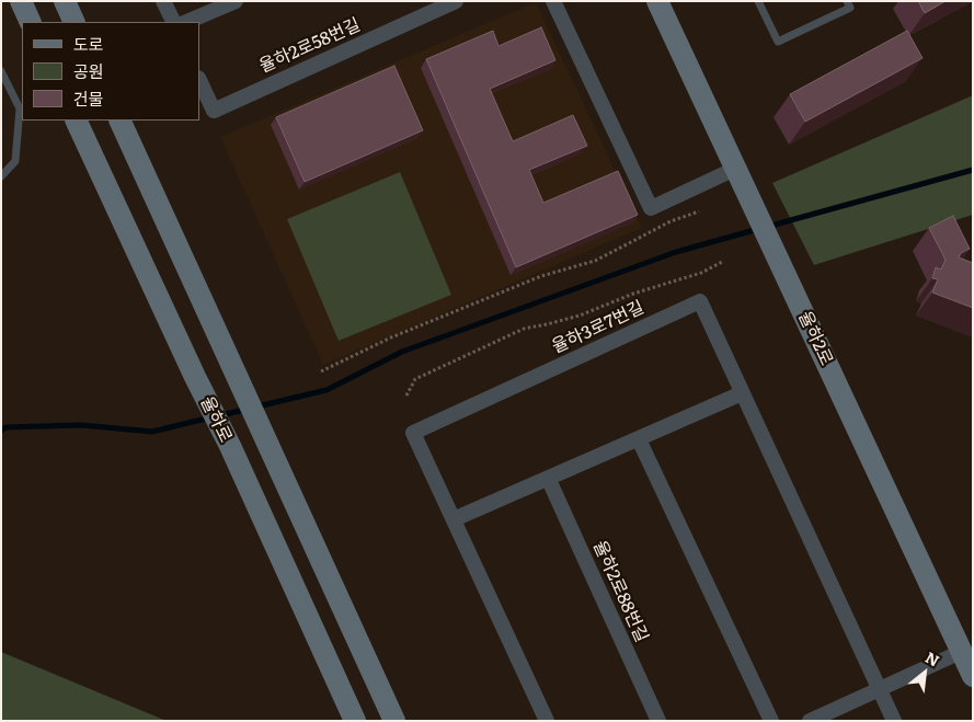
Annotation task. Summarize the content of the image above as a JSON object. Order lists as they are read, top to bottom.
{
  "streets": {
    "main road": ["율하2로", "율하로"],
    "street": ["율하2로58번길", "율하3로7번길", "율하2로88번길"]
  },
  "legend": ["도로", "공원", "건물"],
  "north": "top right"
}
